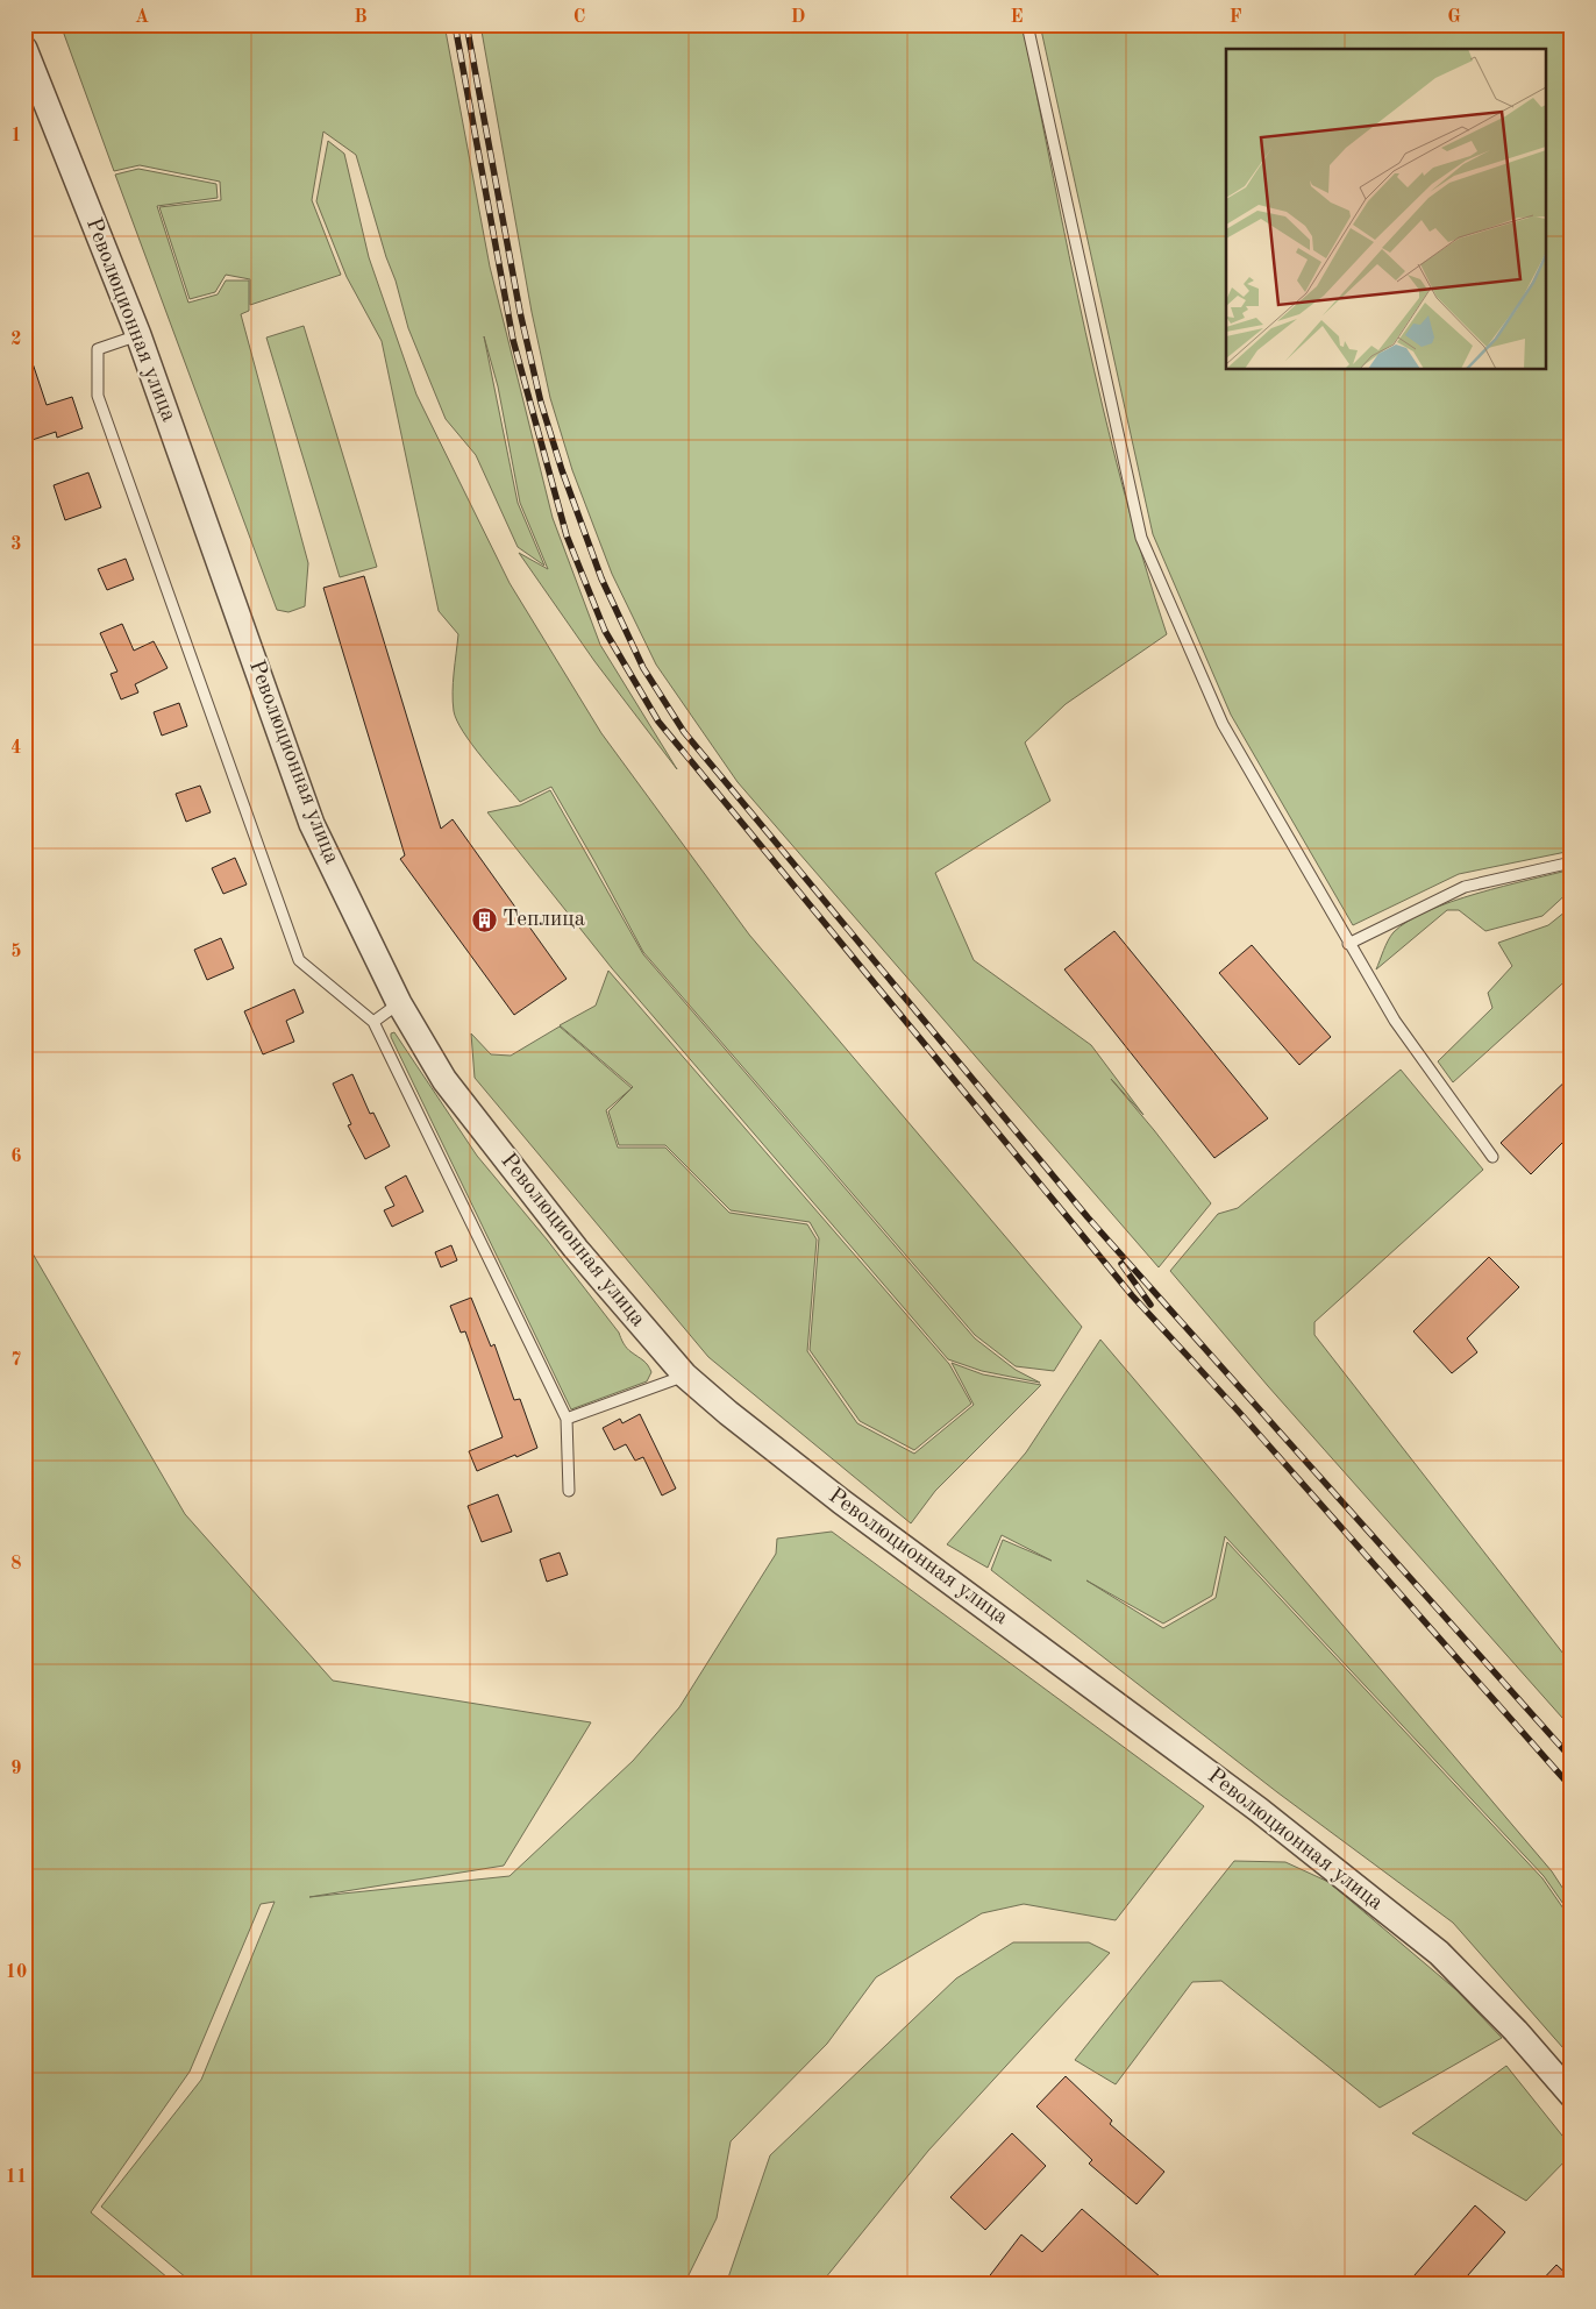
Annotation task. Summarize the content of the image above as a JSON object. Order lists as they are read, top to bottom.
{
  "streets": {
    "street": ["Революционная улица"]
  },
  "places": {
    "building": ["Теплица"]
  },
  "grid": {
    "columns": [
      "A",
      "B",
      "C",
      "D",
      "E",
      "F",
      "G"
    ],
    "rows": [
      "1",
      "2",
      "3",
      "4",
      "5",
      "6",
      "7",
      "8",
      "9",
      "10",
      "11"
    ]
  }
}
